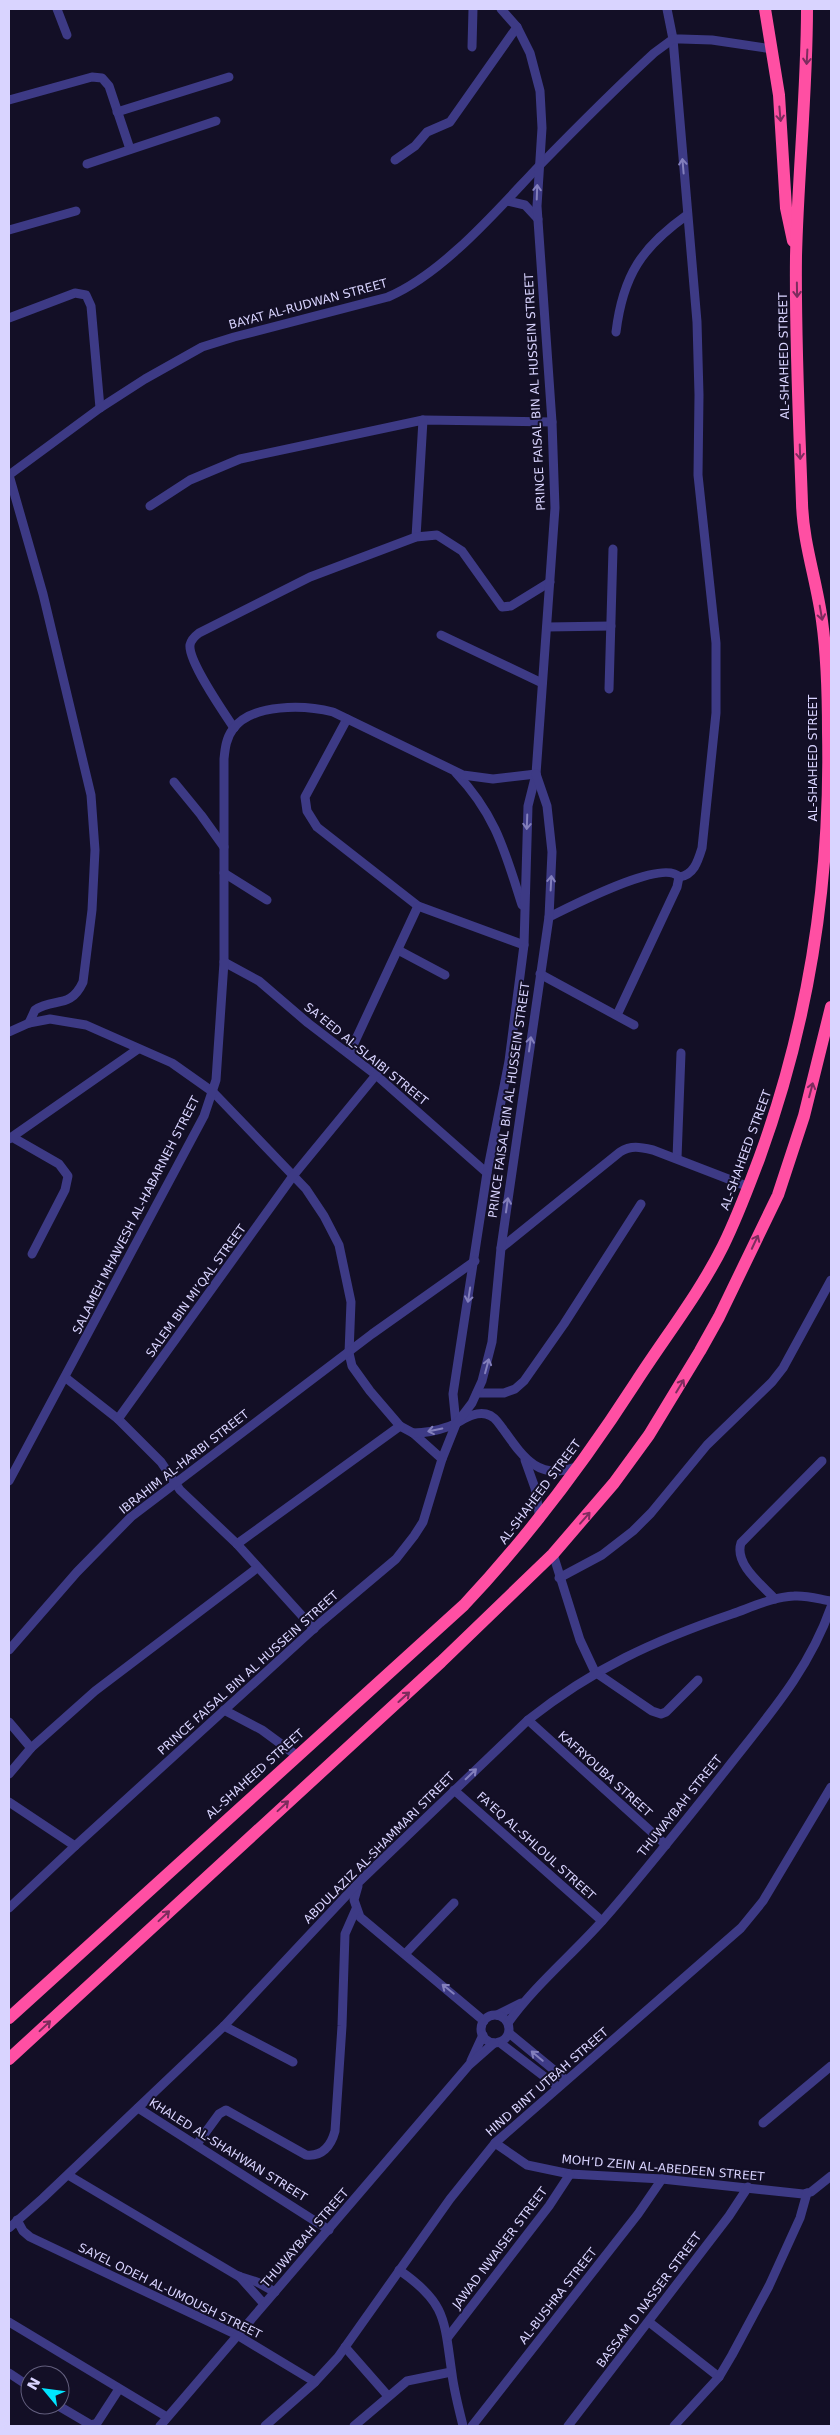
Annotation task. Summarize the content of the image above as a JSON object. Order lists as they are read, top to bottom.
{
  "streets": {
    "highway": ["AL-SHAHEED STREET"],
    "street": [
      "BAYAT AL-RUDWAN STREET",
      "PRINCE FAISAL BIN AL HUSSEIN STREET",
      "SA’EED AL-SLAIBI STREET",
      "SALAMEH MHAWESH AL-HABARNEH STREET",
      "SALEM BIN MI’QAL STREET",
      "IBRAHIM AL-HARBI STREET",
      "KAFRYOUBA STREET",
      "THUWAYBAH STREET",
      "FA'EQ AL-SHLOUL STREET",
      "ABDULAZIZ AL-SHAMMARI STREET",
      "HIND BINT UTBAH STREET",
      "KHALED AL-SHAHWAN STREET",
      "MOH’D ZEIN AL-ABEDEEN STREET",
      "JAWAD NWAISER STREET",
      "SAYEL ODEH AL-UMOUSH STREET",
      "AL-BUSHRA STREET",
      "BASSAM D NASSER STREET"
    ]
  },
  "crossings": [
    ["BAYAT AL-RUDWAN STREET", "PRINCE FAISAL BIN AL HUSSEIN STREET"],
    ["PRINCE FAISAL BIN AL HUSSEIN STREET", "SA’EED AL-SLAIBI STREET"],
    ["PRINCE FAISAL BIN AL HUSSEIN STREET", "IBRAHIM AL-HARBI STREET"],
    ["SA’EED AL-SLAIBI STREET", "SALAMEH MHAWESH AL-HABARNEH STREET"],
    ["SA’EED AL-SLAIBI STREET", "SALEM BIN MI’QAL STREET"],
    ["KAFRYOUBA STREET", "THUWAYBAH STREET"],
    ["KAFRYOUBA STREET", "ABDULAZIZ AL-SHAMMARI STREET"],
    ["THUWAYBAH STREET", "FA'EQ AL-SHLOUL STREET"],
    ["THUWAYBAH STREET", "KHALED AL-SHAHWAN STREET"],
    ["THUWAYBAH STREET", "SAYEL ODEH AL-UMOUSH STREET"],
    ["FA'EQ AL-SHLOUL STREET", "ABDULAZIZ AL-SHAMMARI STREET"],
    ["ABDULAZIZ AL-SHAMMARI STREET", "KHALED AL-SHAHWAN STREET"],
    ["ABDULAZIZ AL-SHAMMARI STREET", "SAYEL ODEH AL-UMOUSH STREET"],
    ["HIND BINT UTBAH STREET", "MOH’D ZEIN AL-ABEDEEN STREET"],
    ["HIND BINT UTBAH STREET", "SAYEL ODEH AL-UMOUSH STREET"],
    ["MOH’D ZEIN AL-ABEDEEN STREET", "JAWAD NWAISER STREET"],
    ["MOH’D ZEIN AL-ABEDEEN STREET", "AL-BUSHRA STREET"],
    ["MOH’D ZEIN AL-ABEDEEN STREET", "BASSAM D NASSER STREET"]
  ],
  "north": "top left"
}
